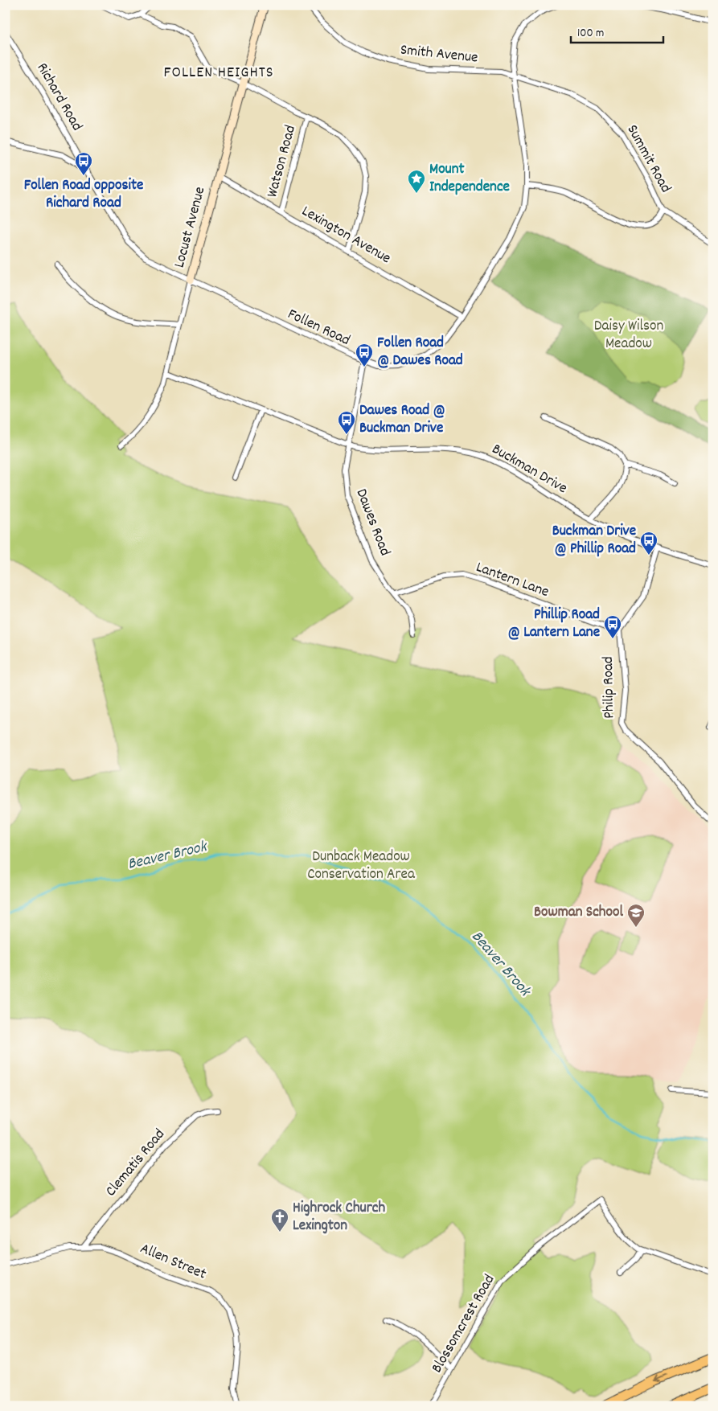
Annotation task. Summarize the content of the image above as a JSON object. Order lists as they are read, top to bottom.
{
  "streets": {
    "street": [
      "Smith Avenue",
      "Richard Road",
      "Summit Road",
      "Watson Road",
      "Locust Avenue",
      "Lexington Avenue",
      "Follen Road",
      "Buckman Drive",
      "Dawes Road",
      "Lantern Lane",
      "Philip Road",
      "Clematis Road",
      "Allen Street",
      "Blossomcrest Road"
    ]
  },
  "crossings": [
    ["Smith Avenue", "Summit Road"],
    ["Smith Avenue", "Follen Road"],
    ["Richard Road", "Follen Road"],
    ["Summit Road", "Follen Road"],
    ["Watson Road", "Lexington Avenue"],
    ["Locust Avenue", "Lexington Avenue"],
    ["Locust Avenue", "Follen Road"],
    ["Locust Avenue", "Buckman Drive"],
    ["Lexington Avenue", "Follen Road"],
    ["Follen Road", "Dawes Road"],
    ["Buckman Drive", "Dawes Road"],
    ["Dawes Road", "Lantern Lane"],
    ["Lantern Lane", "Philip Road"],
    ["Clematis Road", "Allen Street"]
  ],
  "districts": ["FOLLEN HEIGHTS"],
  "water": ["Beaver Brook"],
  "parks": ["Daisy Wilson Meadow", "Dunback Meadow Conservation Area"],
  "places": {
    "bus stop": [
      "Follen Road opposite Richard Road",
      "Follen Road @ Dawes Road",
      "Dawes Road @ Buckman Drive",
      "Buckman Drive @ Phillip Road",
      "Phillip Road @ Lantern Lane"
    ],
    "place": ["Mount Independence"],
    "school or university": ["Bowman School"],
    "church": ["Highrock Church Lexington"]
  },
  "scale_bar": "100 m"
}
